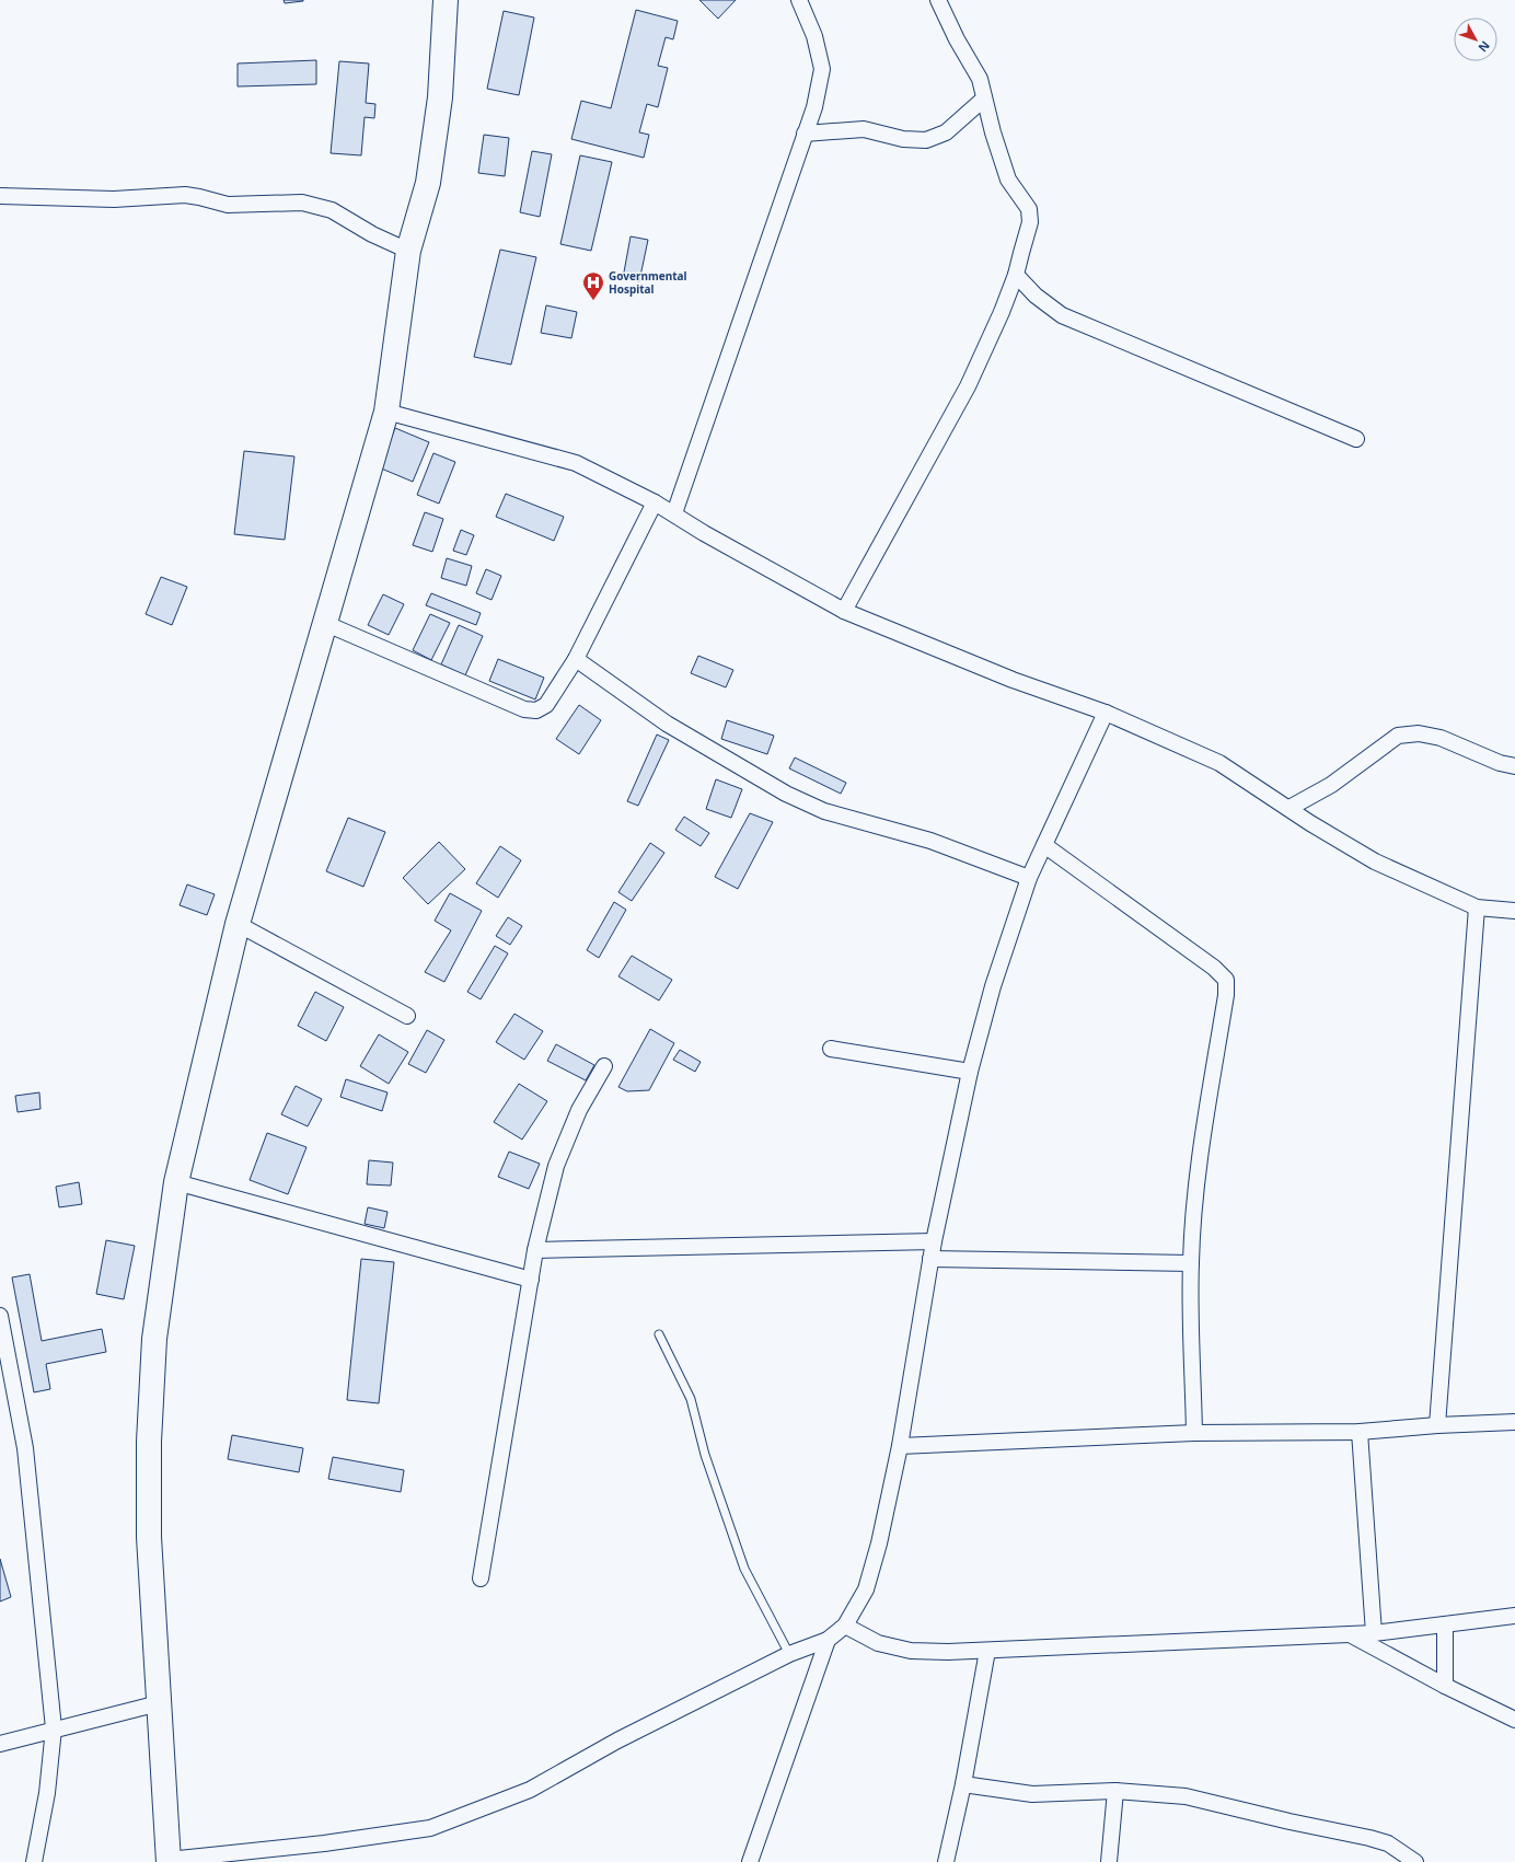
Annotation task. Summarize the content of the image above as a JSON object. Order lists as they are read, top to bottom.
{
  "places": {
    "hospital": ["Governmental Hospital"]
  },
  "north": "bottom right"
}
